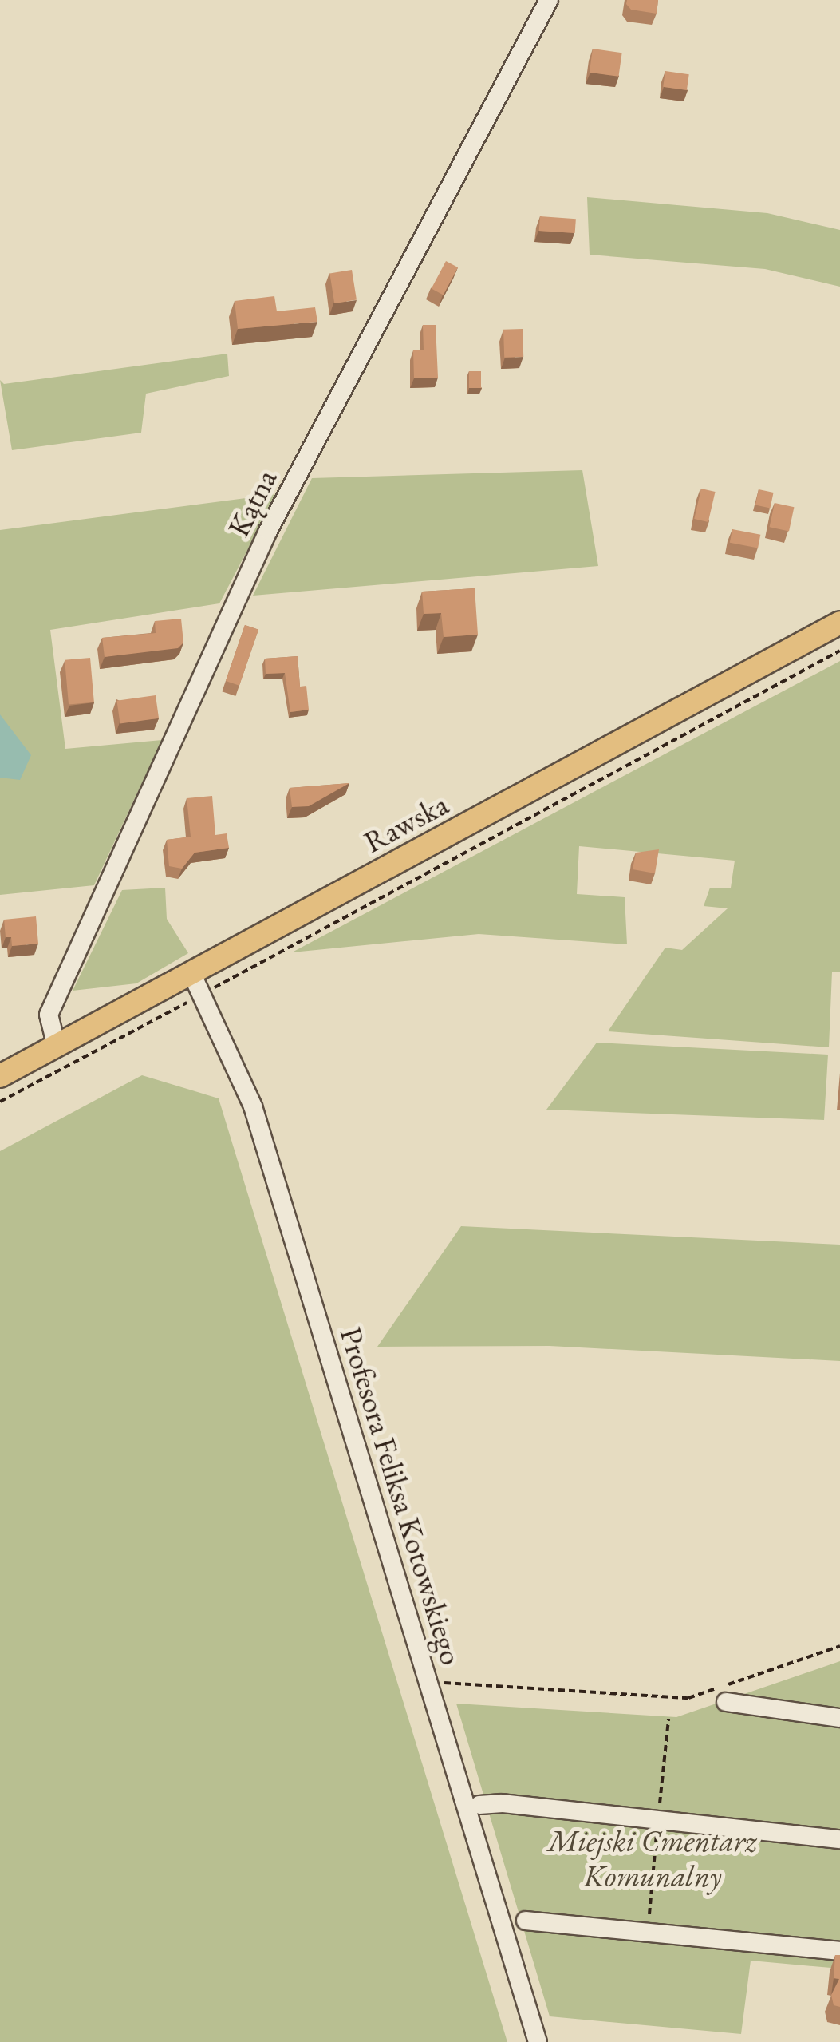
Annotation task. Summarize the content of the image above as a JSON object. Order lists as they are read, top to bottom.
{
  "streets": {
    "main road": ["Rawska"],
    "street": ["Kątna", "Profesora Feliksa Kotowskiego"]
  },
  "crossings": [
    ["Kątna", "Rawska"],
    ["Rawska", "Profesora Feliksa Kotowskiego"]
  ],
  "parks": ["Miejski Cmentarz Komunalny"]
}
